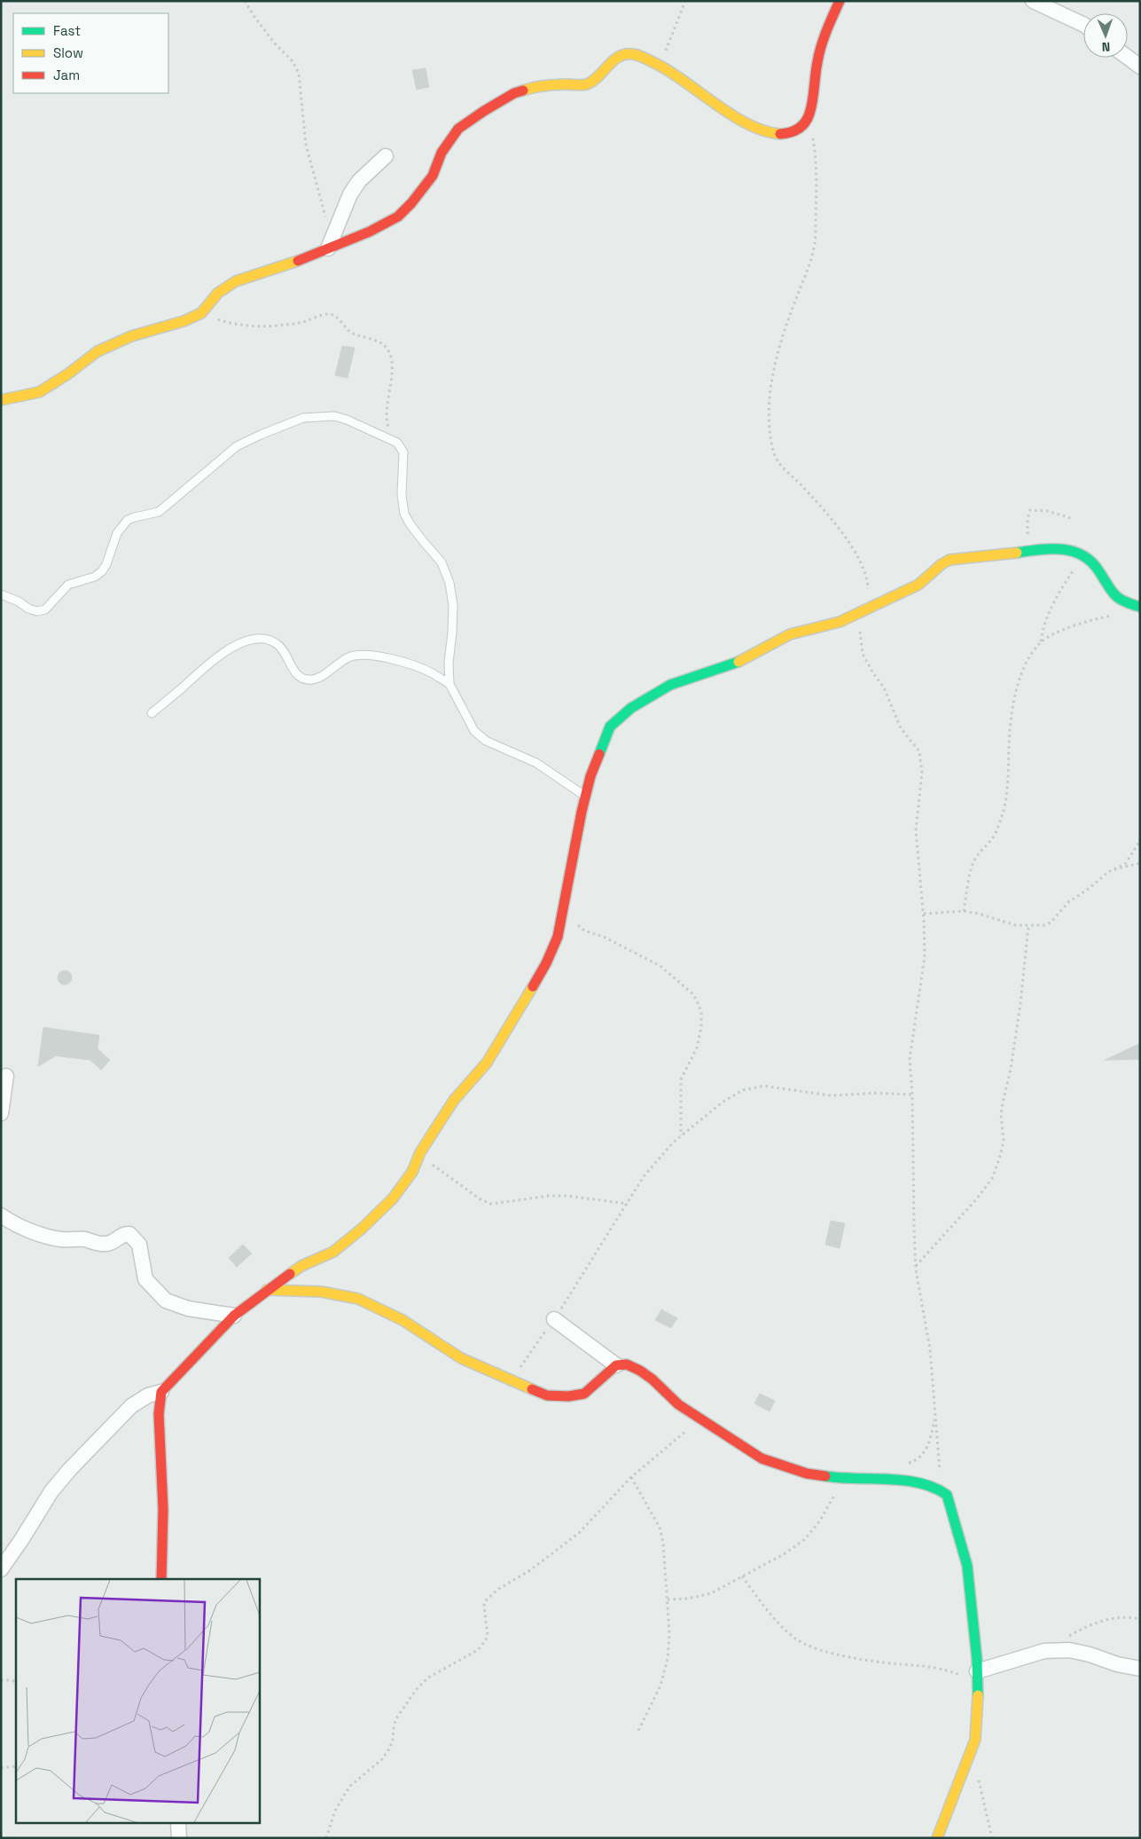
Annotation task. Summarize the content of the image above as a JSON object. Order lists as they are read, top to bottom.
{
  "legend": ["Fast", "Slow", "Jam"],
  "north": "bottom"
}
